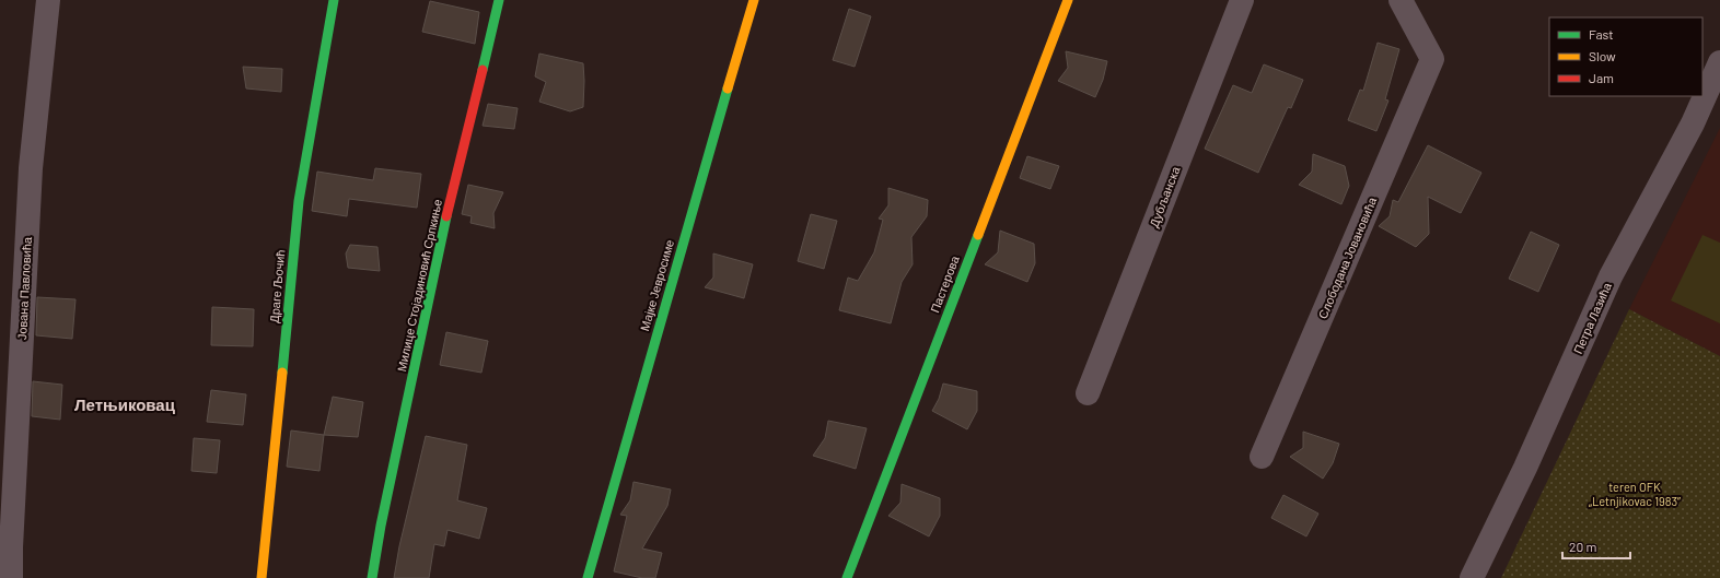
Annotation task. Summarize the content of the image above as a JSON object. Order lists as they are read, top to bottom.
{
  "streets": {
    "street": [
      "Дубљанска",
      "Слободана Јовановића",
      "Пастерова",
      "Милице Стојадиновић Српкиње",
      "Мајке Јевросиме",
      "Драге Љочић",
      "Јована Павловића",
      "Петра Лазића"
    ]
  },
  "districts": ["Летњиковац"],
  "parks": ["teren OFK „Letnjikovac 1983”"],
  "legend": ["Fast", "Slow", "Jam"],
  "scale_bar": "20 m"
}
